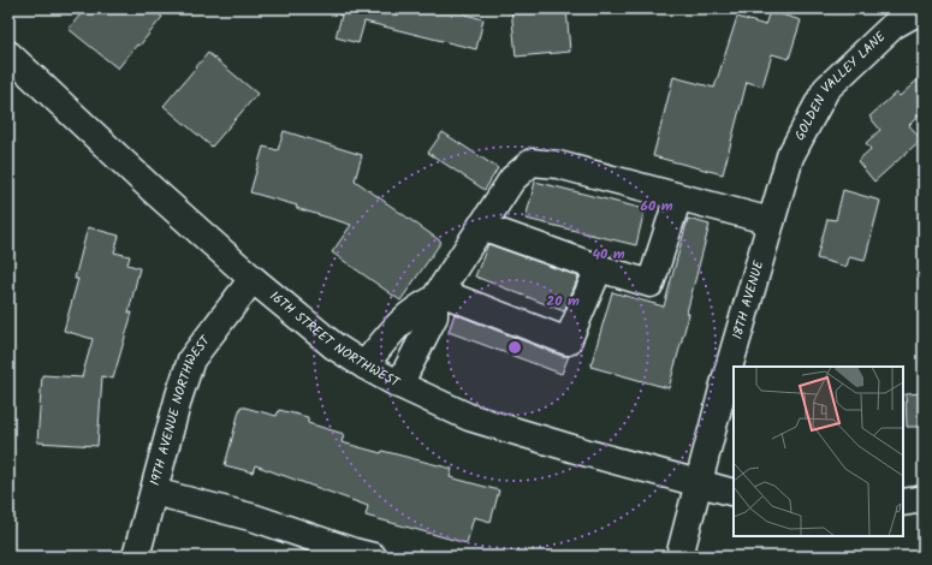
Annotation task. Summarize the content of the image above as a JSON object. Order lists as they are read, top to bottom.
{
  "streets": {
    "street": [
      "GOLDEN VALLEY LANE",
      "18TH AVENUE",
      "16TH STREET NORTHWEST",
      "19TH AVENUE NORTHWEST"
    ]
  },
  "crossings": [
    ["GOLDEN VALLEY LANE", "18TH AVENUE"],
    ["18TH AVENUE", "16TH STREET NORTHWEST"],
    ["16TH STREET NORTHWEST", "19TH AVENUE NORTHWEST"]
  ],
  "rings": ["60 m", "40 m", "20 m"]
}
